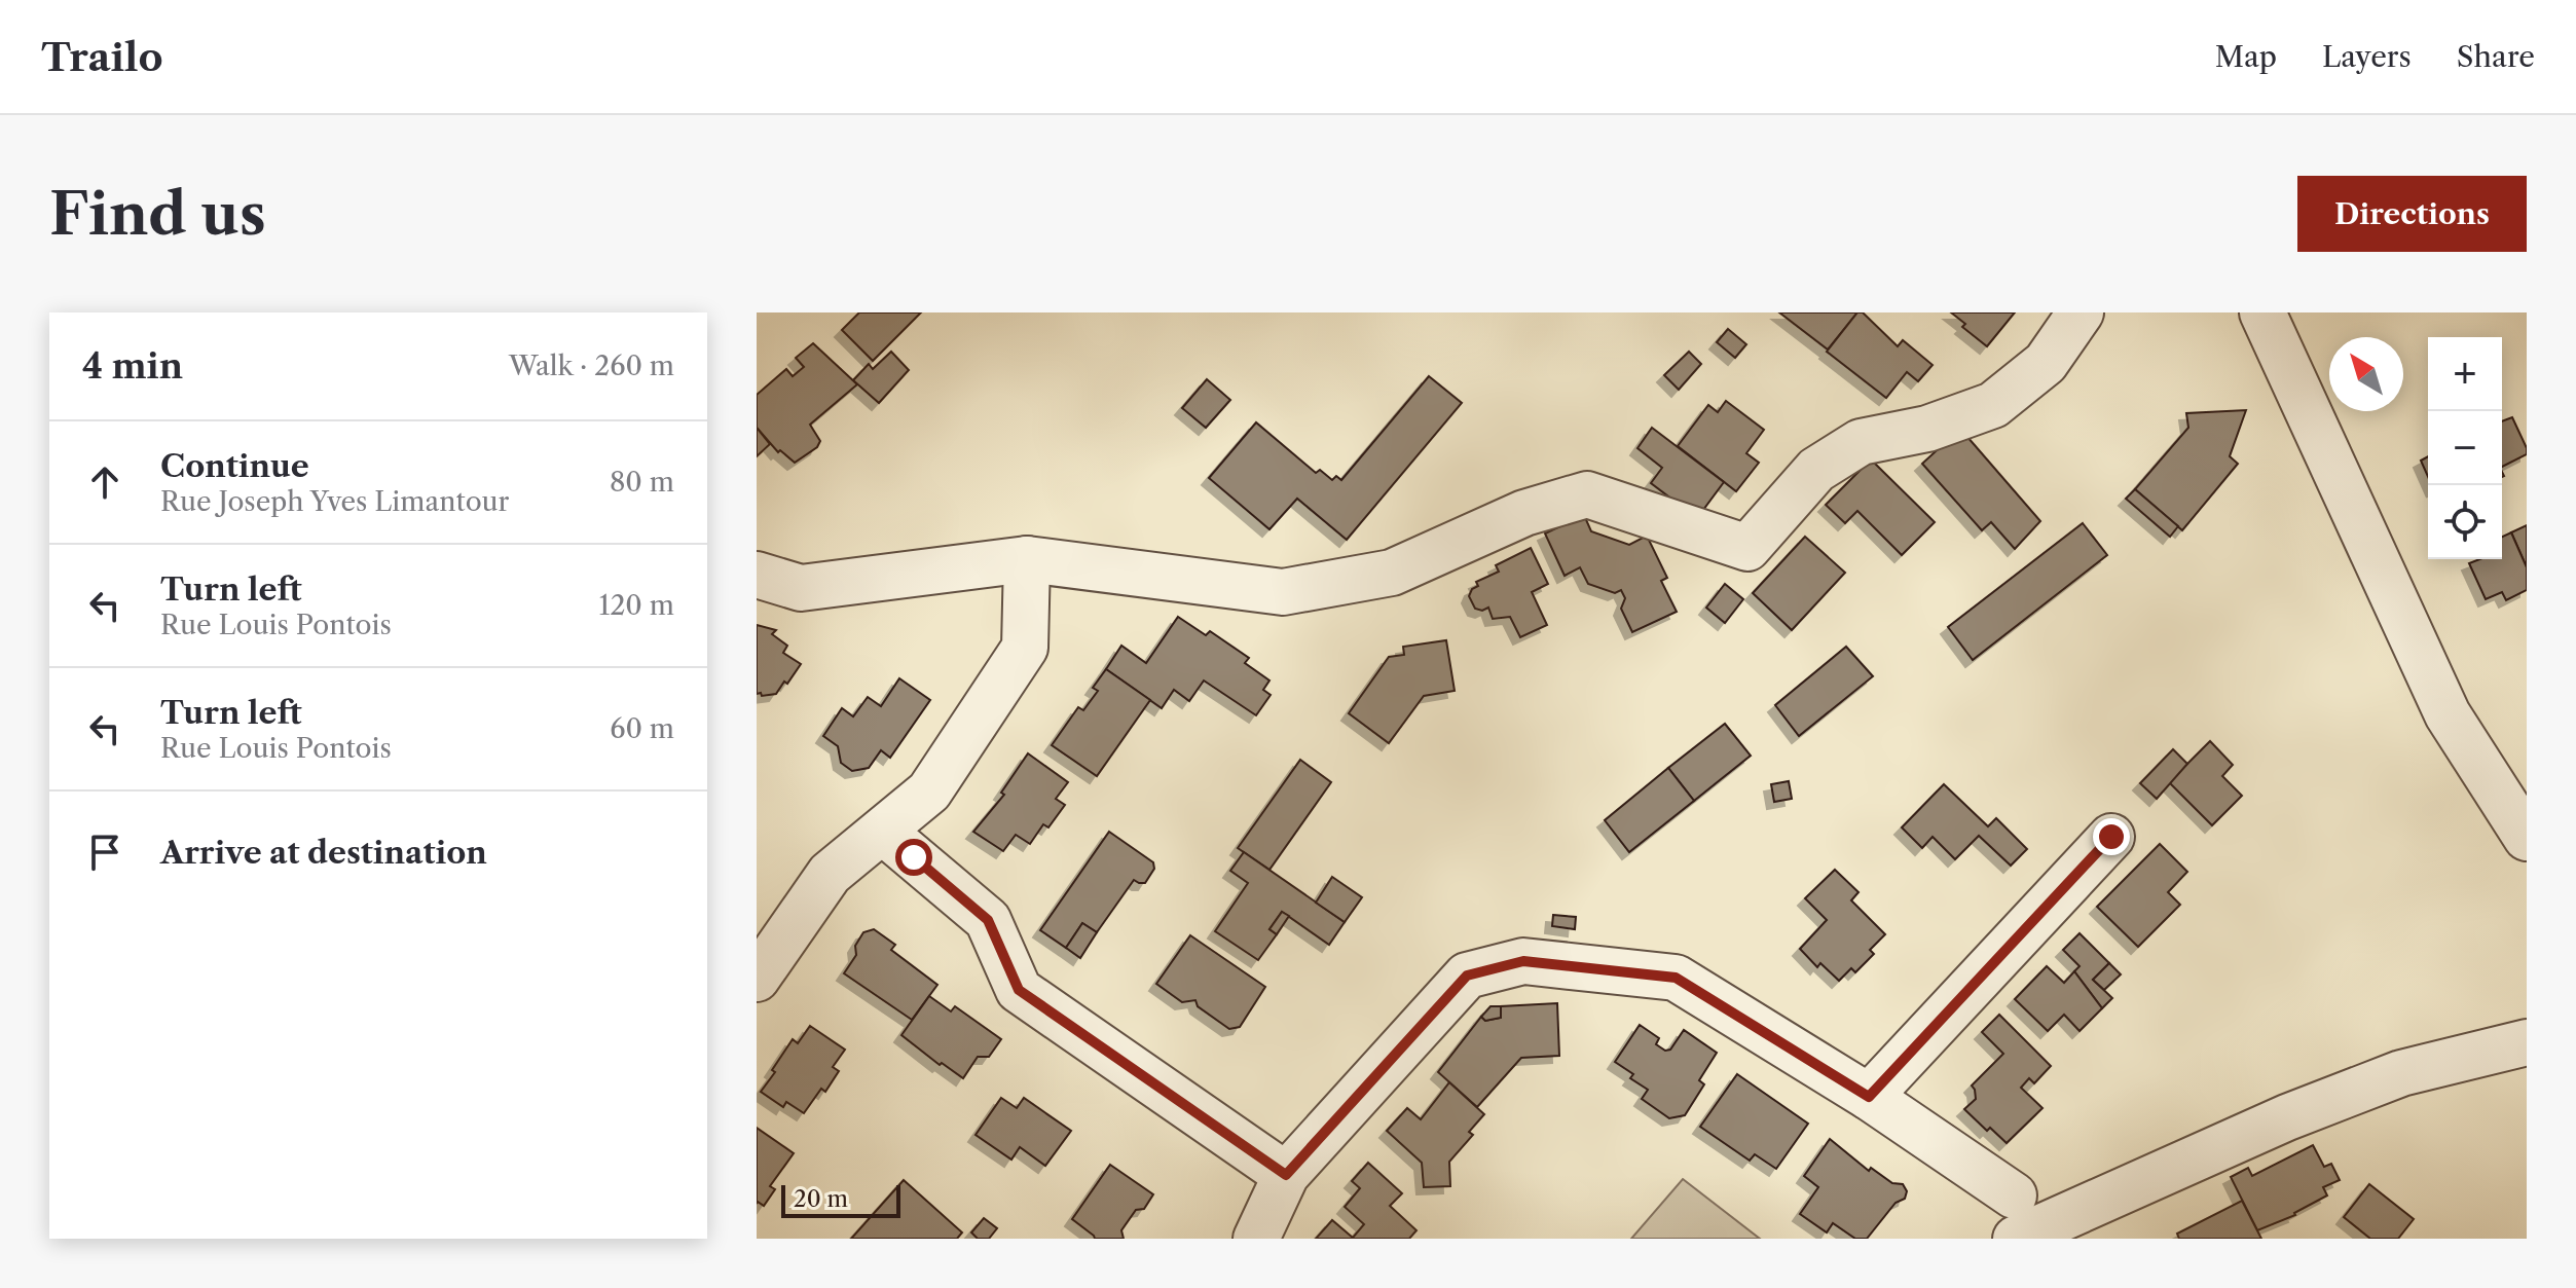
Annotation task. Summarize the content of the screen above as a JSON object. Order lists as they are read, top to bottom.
{
  "scale_bar": "20 m",
  "north": "top left",
  "page": {
    "header": "Trailo",
    "nav": ["Map", "Layers", "Share"],
    "buttons": "Directions",
    "title": "Find us",
    "heading": ["4 min", "Walk · 260 m"],
    "map_buttons": ["+", "−"],
    "list": [
      ["Continue", "Rue Joseph Yves Limantour", "80 m"],
      ["Turn left", "Rue Louis Pontois", "120 m"],
      ["Turn left", "Rue Louis Pontois", "60 m"],
      "Arrive at destination"
    ],
    "scale": "20 m"
  }
}
